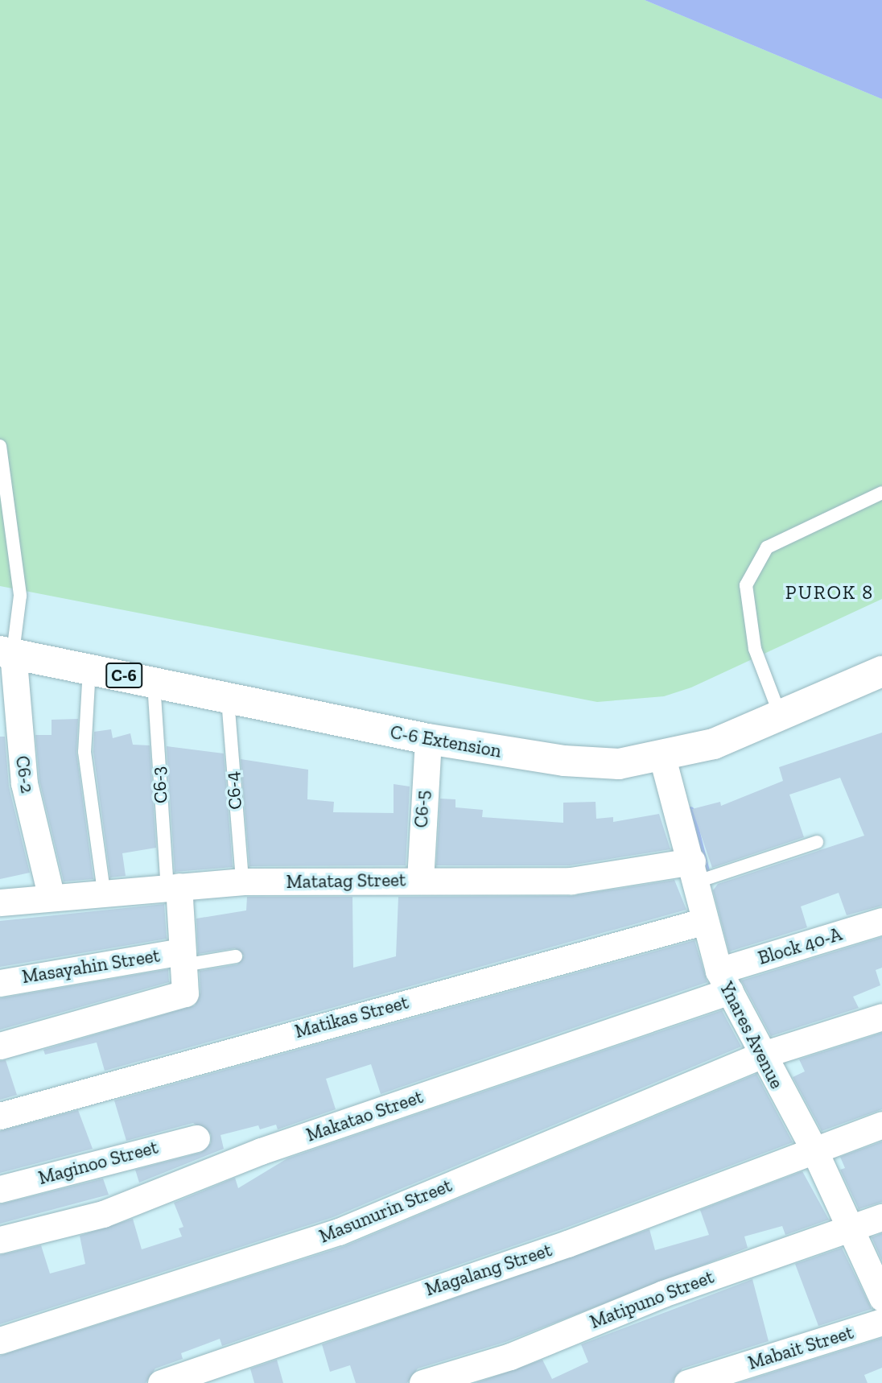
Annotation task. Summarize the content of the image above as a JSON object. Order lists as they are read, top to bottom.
{
  "streets": {
    "main road": ["C-6", "C-6 Extension"],
    "street": [
      "C6-2",
      "C6-5",
      "Matatag Street",
      "Block 40-A",
      "Masayahin Street",
      "Matikas Street",
      "Ynares Avenue",
      "Makatao Street",
      "Maginoo Street",
      "Masunurin Street",
      "Magalang Street",
      "Matipuno Street",
      "Mabait Street"
    ],
    "lane": ["C6-3", "C6-4"]
  },
  "crossings": [
    ["C-6 Extension", "C6-2"],
    ["C-6 Extension", "C6-3"],
    ["C-6 Extension", "C6-4"],
    ["C-6 Extension", "C6-5"],
    ["C-6 Extension", "Ynares Avenue"],
    ["C6-2", "Matatag Street"],
    ["C6-3", "Matatag Street"],
    ["C6-4", "Matatag Street"],
    ["C6-5", "Matatag Street"],
    ["Matatag Street", "Ynares Avenue"],
    ["Block 40-A", "Ynares Avenue"],
    ["Block 40-A", "Makatao Street"],
    ["Matikas Street", "Ynares Avenue"],
    ["Ynares Avenue", "Makatao Street"],
    ["Ynares Avenue", "Masunurin Street"],
    ["Ynares Avenue", "Magalang Street"],
    ["Ynares Avenue", "Matipuno Street"]
  ],
  "districts": ["PUROK 8"]
}
